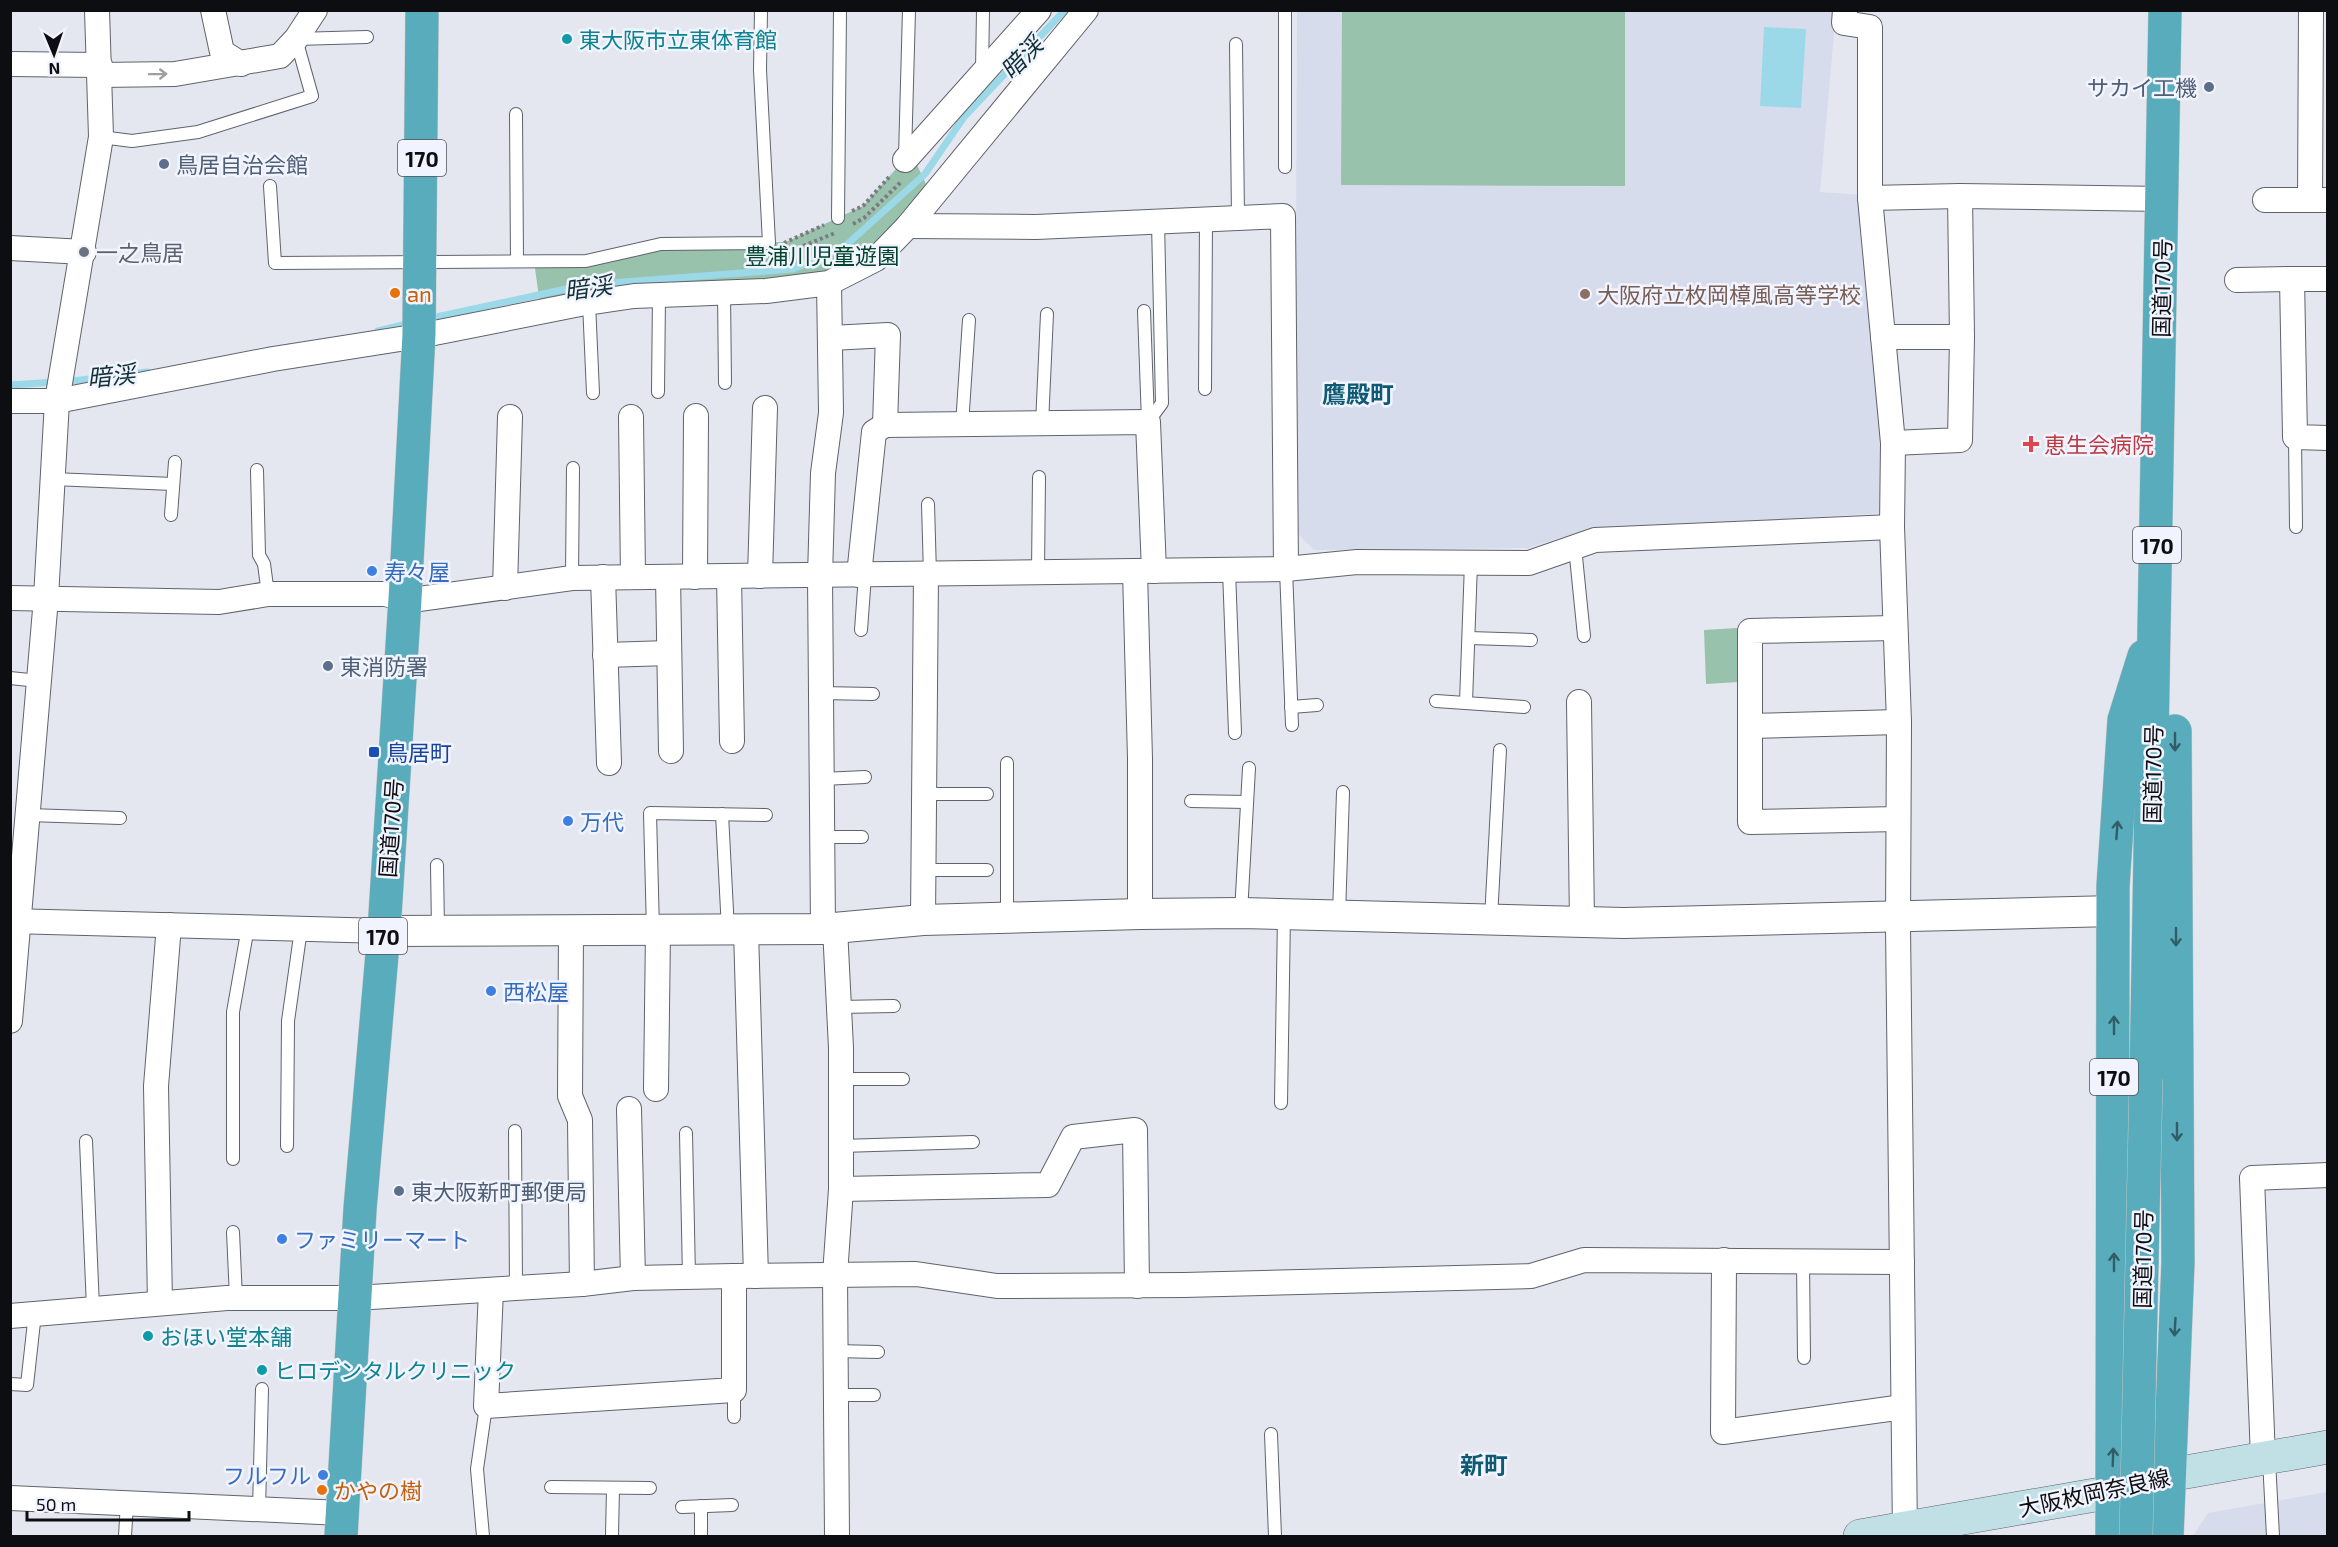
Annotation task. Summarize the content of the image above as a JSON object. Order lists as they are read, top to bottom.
{
  "streets": {
    "highway": ["170", "国道170号"],
    "main road": ["大阪枚岡奈良線"]
  },
  "crossings": [
    ["170", "国道170号"],
    ["170", "大阪枚岡奈良線"]
  ],
  "districts": ["鷹殿町", "新町"],
  "water": ["暗渓"],
  "parks": ["豊浦川児童遊園"],
  "places": {
    "other": [
      "東大阪市立東体育館",
      "サカイ工機",
      "鳥居自治会館",
      "一之鳥居",
      "an",
      "大阪府立枚岡樟風高等学校",
      "寿々屋",
      "東消防署",
      "万代",
      "西松屋",
      "東大阪新町郵便局",
      "ファミリーマート",
      "おほい堂本舗",
      "ヒロデンタルクリニック",
      "フルフル",
      "かやの樹"
    ],
    "health": ["恵生会病院"],
    "transit": ["鳥居町"]
  },
  "scale_bar": "50 m",
  "north": "bottom"
}
